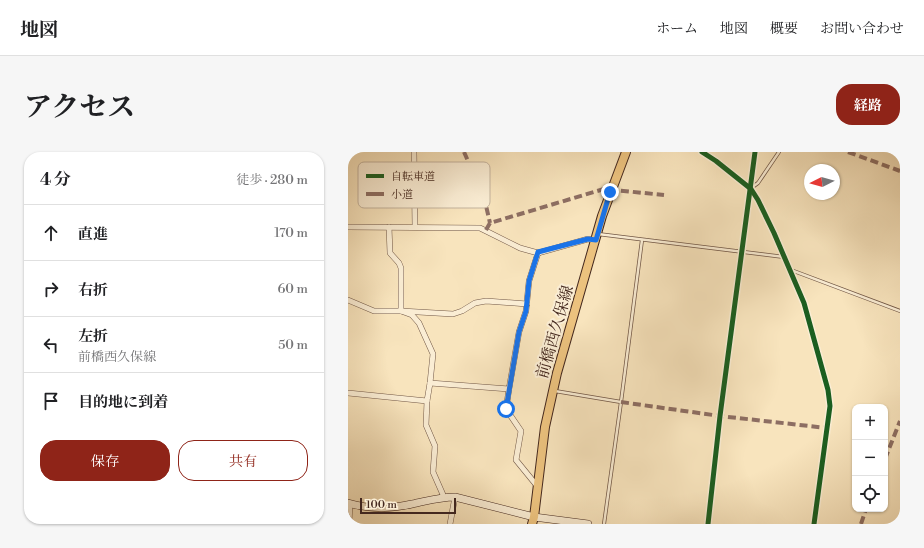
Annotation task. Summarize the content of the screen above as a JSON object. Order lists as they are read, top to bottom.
{
  "streets": {
    "main road": ["前橋西久保線"]
  },
  "legend": ["自転車道", "小道"],
  "scale_bar": "100 m",
  "north": "left",
  "page": {
    "header": "地図",
    "nav": [
      "ホーム",
      "地図",
      "概要",
      "お問い合わせ"
    ],
    "title": "アクセス",
    "buttons": [
      "経路",
      ["保存", "共有"]
    ],
    "heading": ["4 分", "徒歩 · 280 m"],
    "list": [
      ["直進", "170 m"],
      ["右折", "60 m"],
      ["左折", "前橋西久保線", "50 m"],
      "目的地に到着"
    ],
    "map_buttons": ["+", "−"],
    "scale": "100 m"
  }
}
